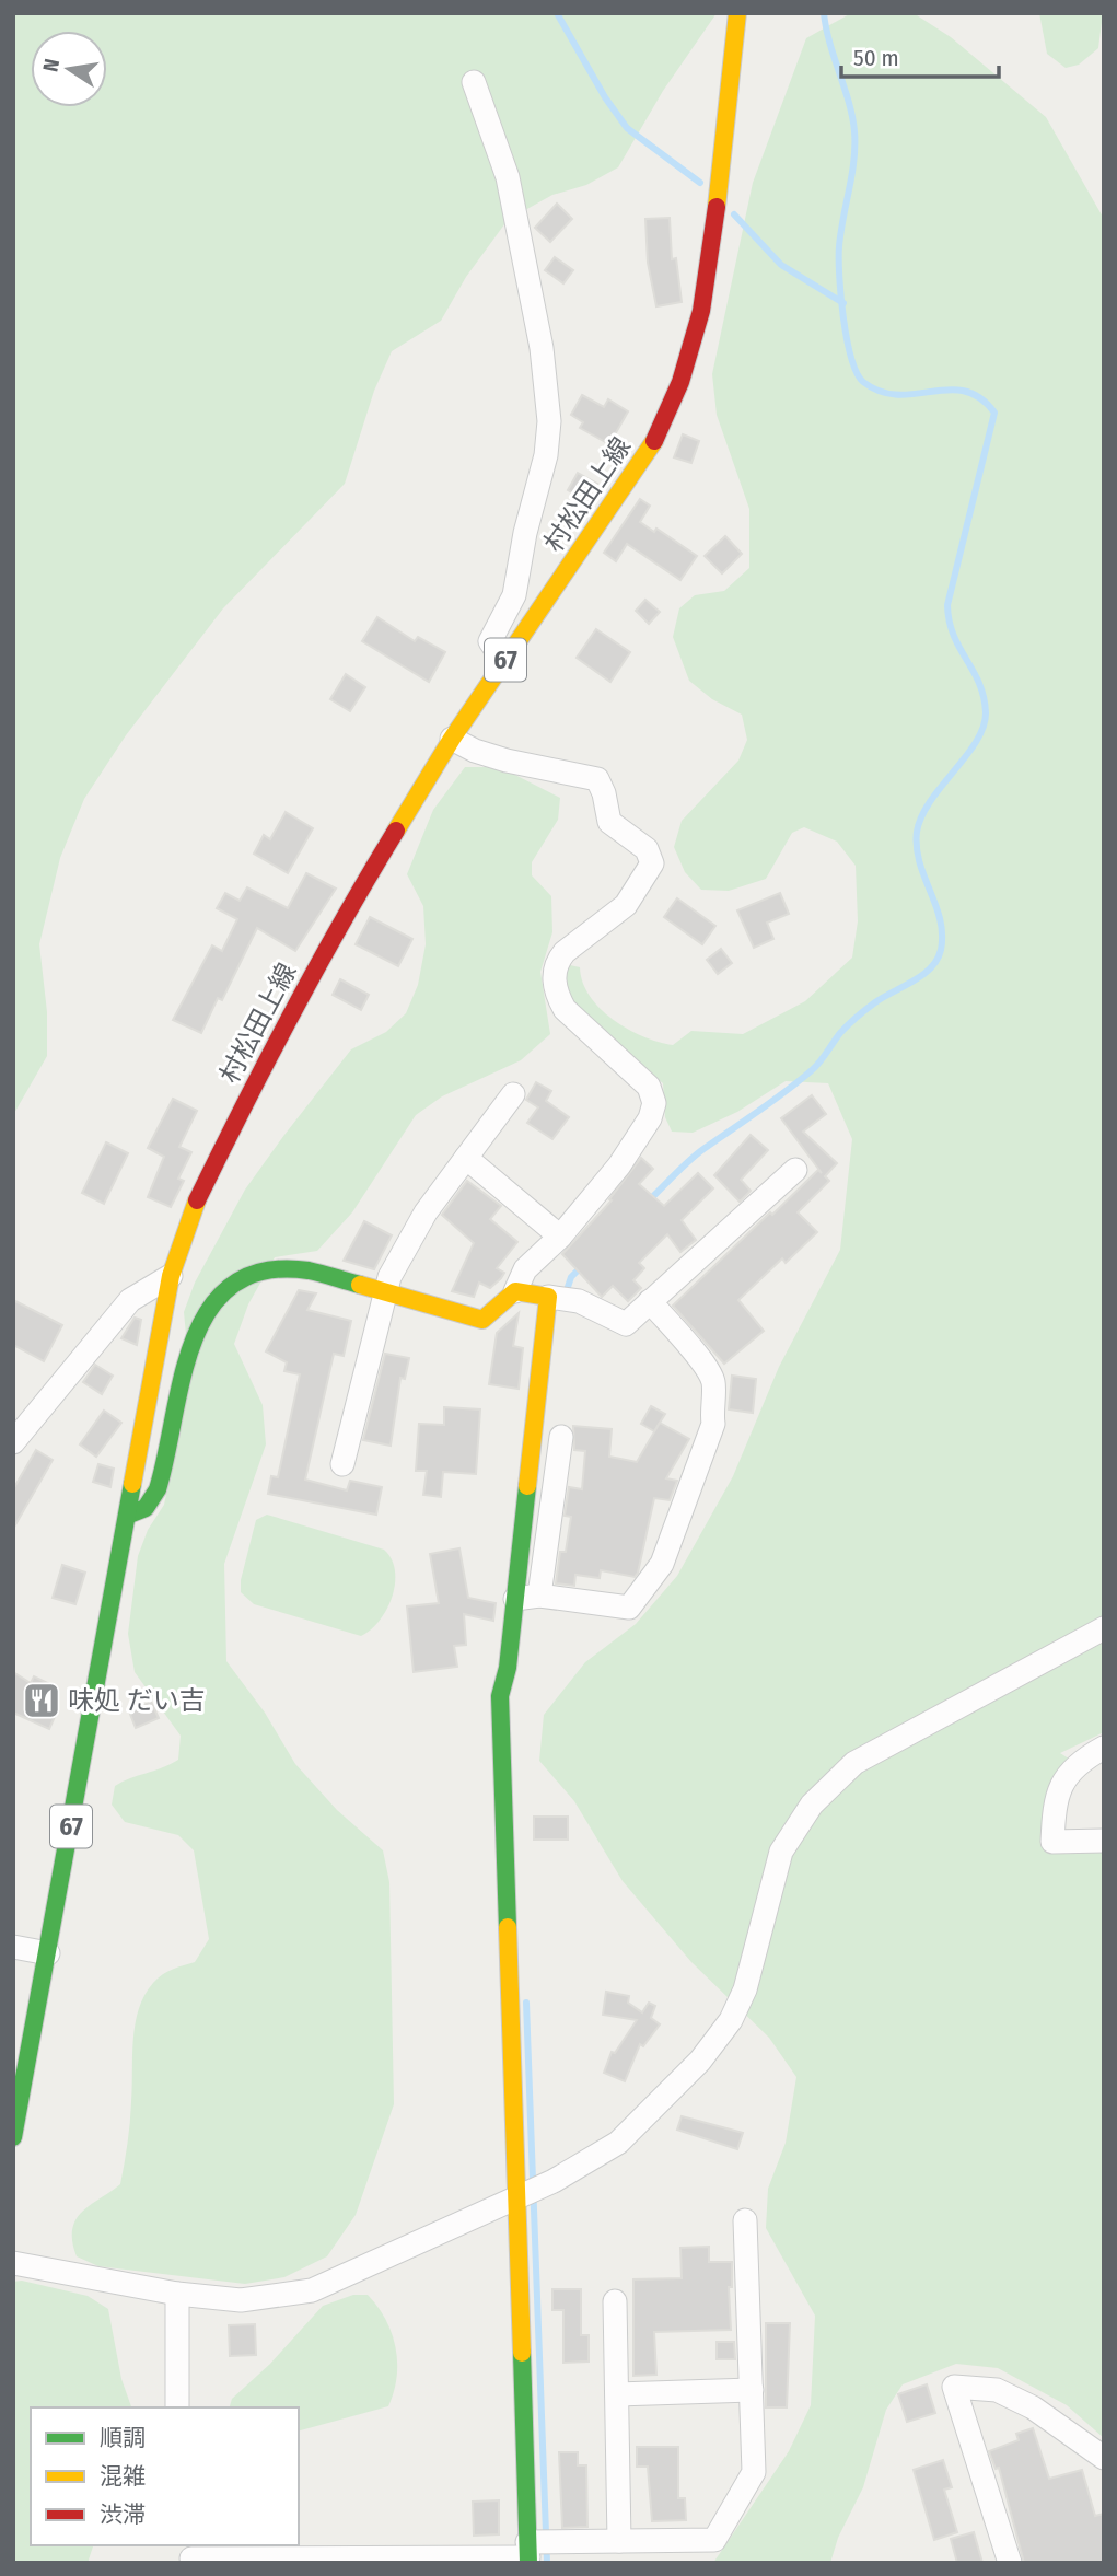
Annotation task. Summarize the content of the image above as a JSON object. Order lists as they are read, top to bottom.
{
  "streets": {
    "main road": ["村松田上線", "67"]
  },
  "places": {
    "restaurant": ["味処 だい吉"]
  },
  "legend": ["順調", "混雑", "渋滞"],
  "scale_bar": "50 m",
  "north": "left"
}
